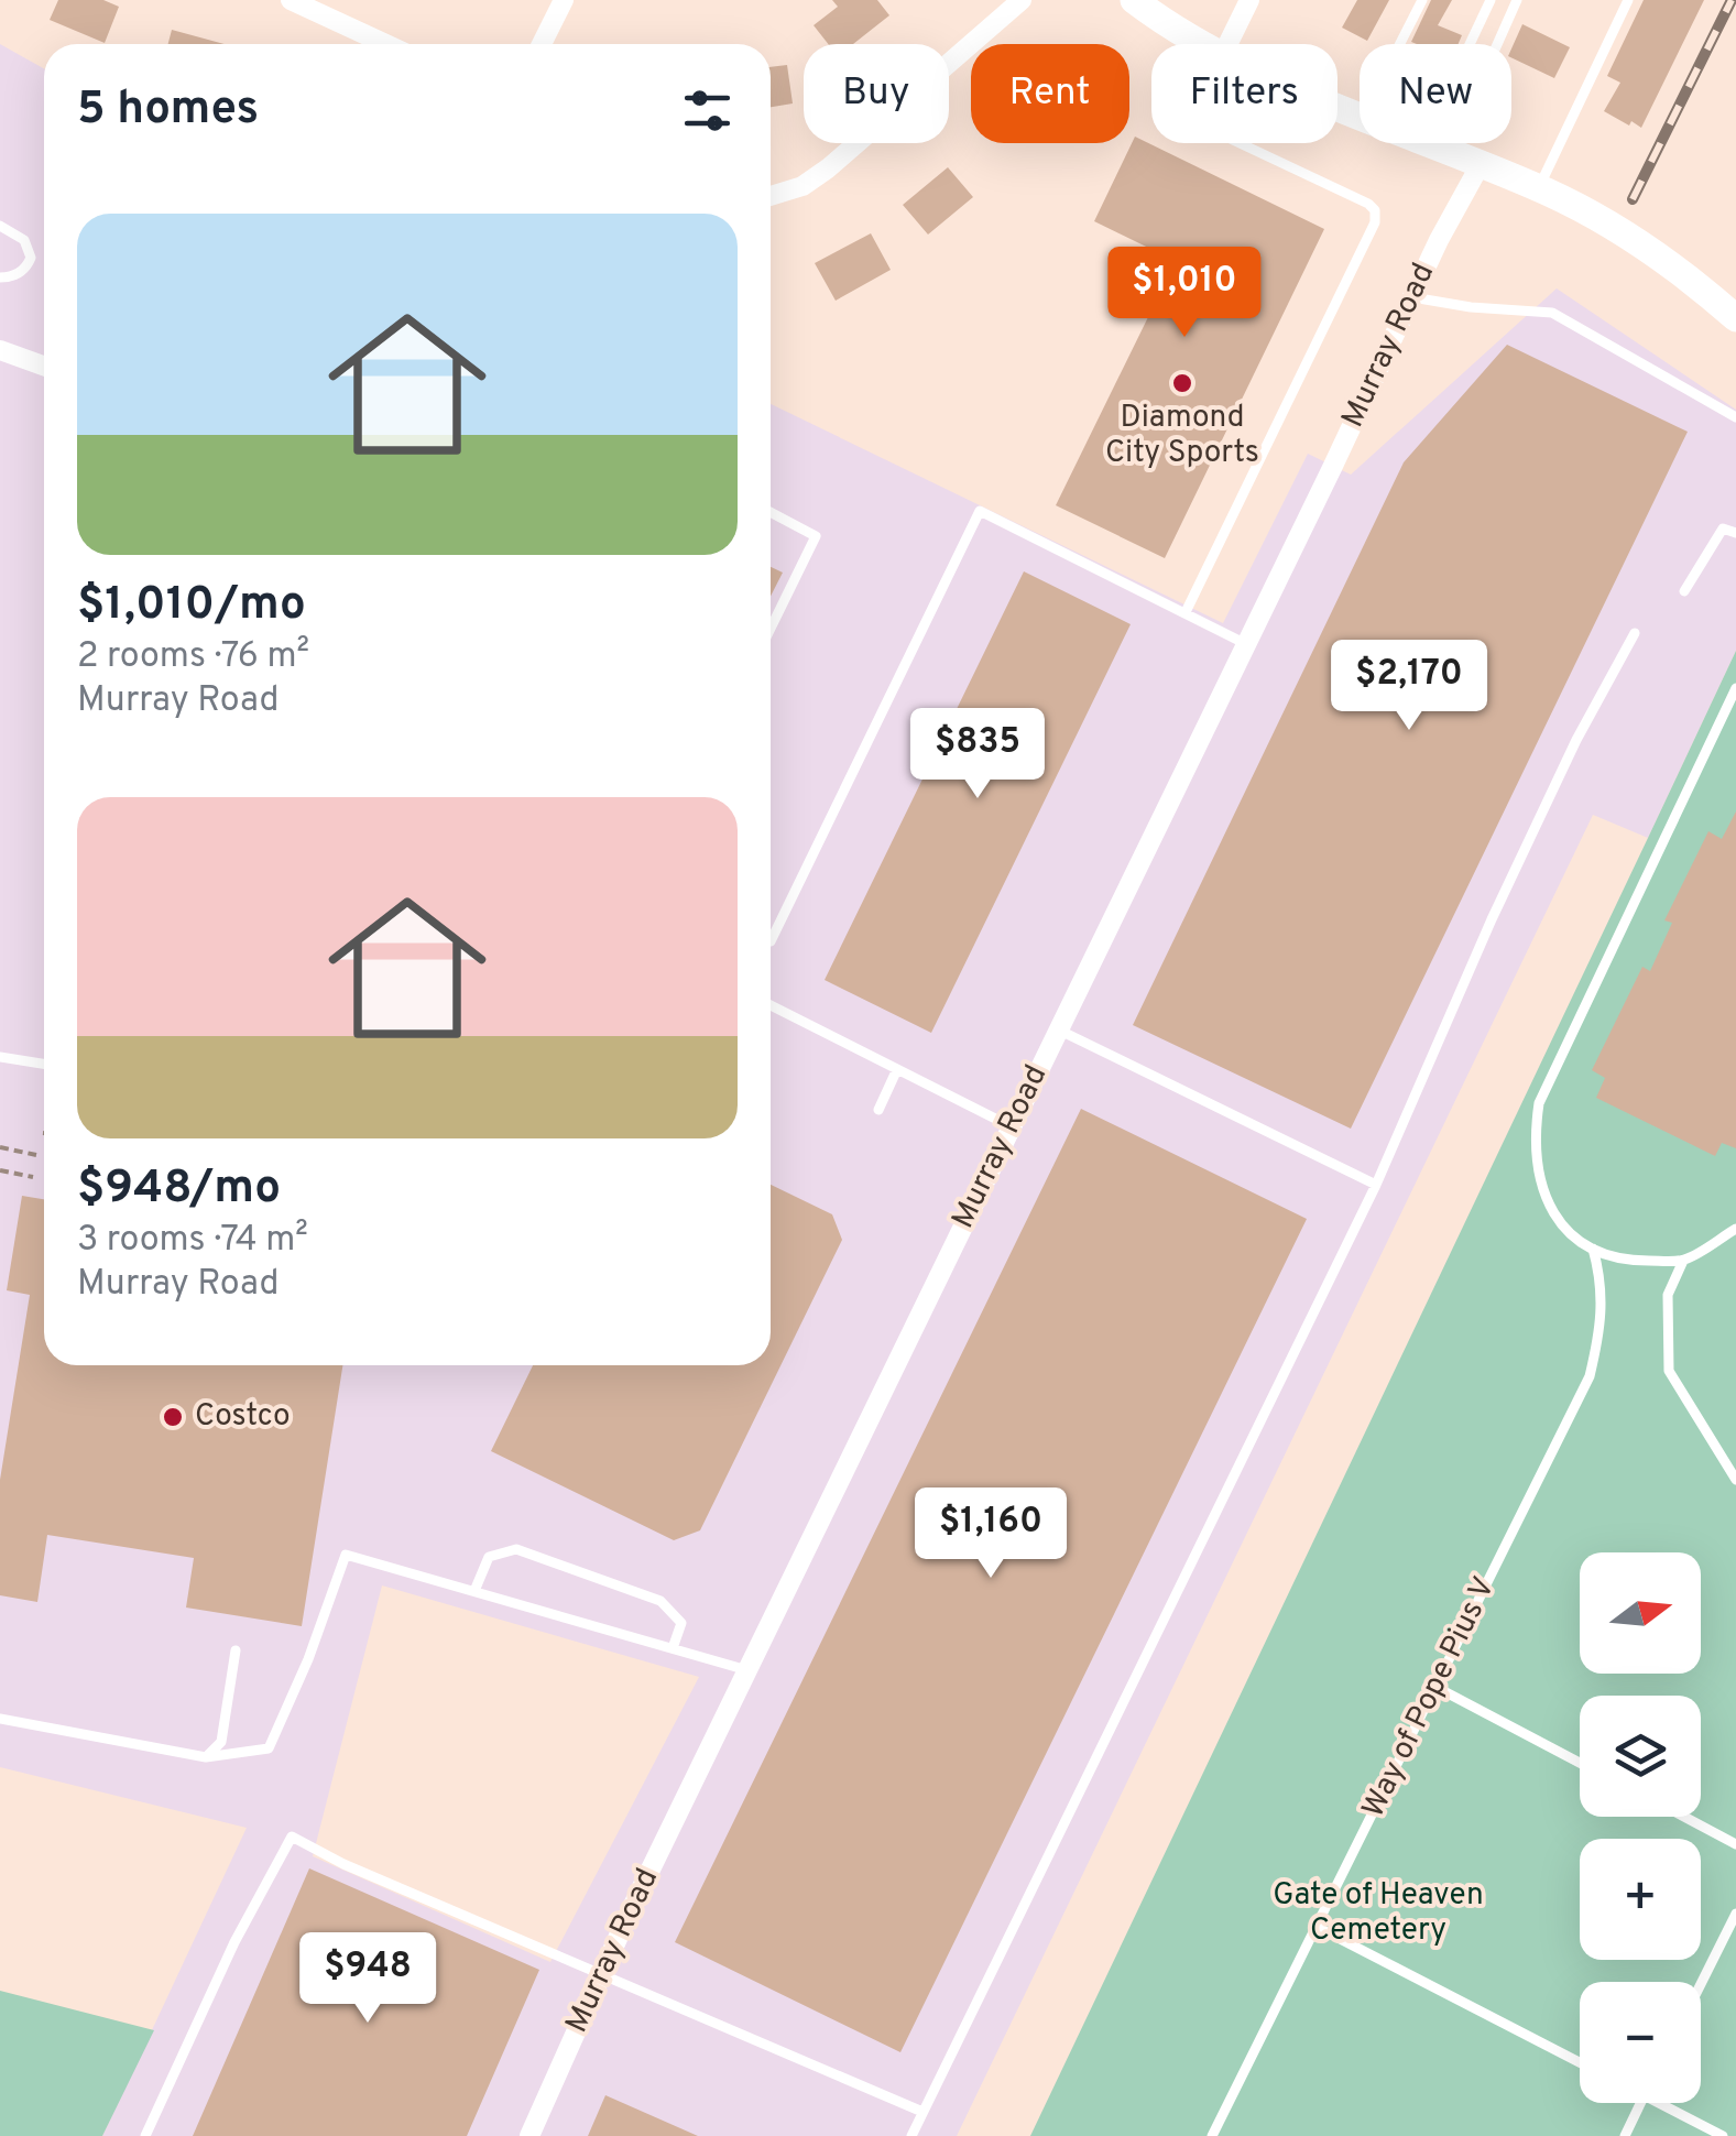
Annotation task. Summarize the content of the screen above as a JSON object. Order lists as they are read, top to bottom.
{
  "streets": {
    "street": ["Murray Road"],
    "lane": ["Way of Pope Pius V"]
  },
  "parks": ["Gate of Heaven Cemetery"],
  "places": ["Diamond City Sports", "Costco"],
  "north": "right",
  "page": {
    "chip": [
      "Buy",
      "Rent",
      "Filters",
      "New"
    ],
    "heading": "5 homes",
    "list": [
      {
        "name": "$1,010/mo",
        "note": "2 rooms · 76 m² · Murray Road"
      },
      {
        "name": "$948/mo",
        "note": "3 rooms · 74 m² · Murray Road"
      }
    ],
    "price": [
      "$1,010",
      "$2,170",
      "$835",
      "$1,160",
      "$948"
    ],
    "map_buttons": ["+", "−"]
  }
}
